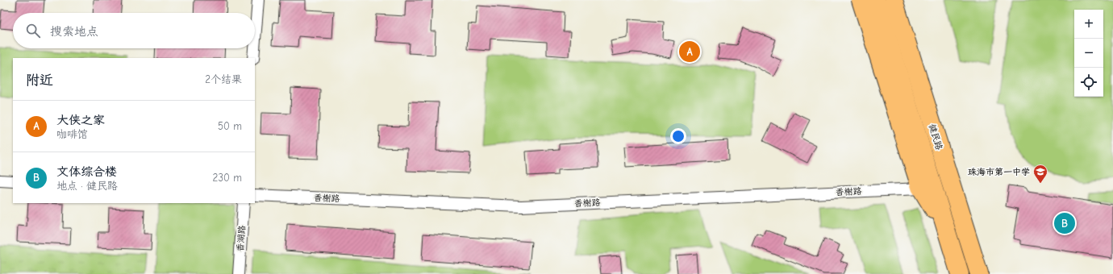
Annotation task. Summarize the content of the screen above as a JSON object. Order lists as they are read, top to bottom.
{
  "streets": {
    "main road": ["健民路"],
    "street": ["香榭路", "香湖路"]
  },
  "places": {
    "school or university": ["珠海市第一中学"]
  },
  "page": {
    "map_buttons": ["+", "−"],
    "search": "搜索地点",
    "pins": ["A", "B"],
    "heading": ["附近", "2个结果"],
    "list": [
      {
        "mark": "A",
        "name": "大侠之家",
        "note": "咖啡馆",
        "value": "50 m"
      },
      {
        "mark": "B",
        "name": "文体综合楼",
        "note": "地点 · 健民路",
        "value": "230 m"
      }
    ]
  }
}
